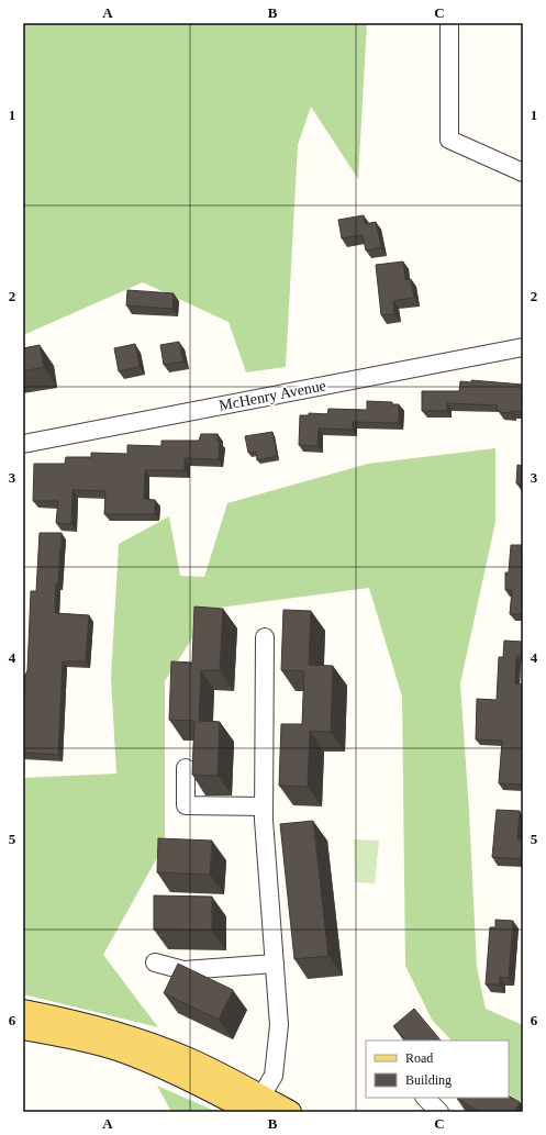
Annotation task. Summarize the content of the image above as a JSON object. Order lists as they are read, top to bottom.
{
  "streets": {
    "street": ["McHenry Avenue"]
  },
  "legend": ["Road", "Building"],
  "grid": {
    "columns": ["A", "B", "C"],
    "rows": [
      "1",
      "2",
      "3",
      "4",
      "5",
      "6"
    ]
  }
}
